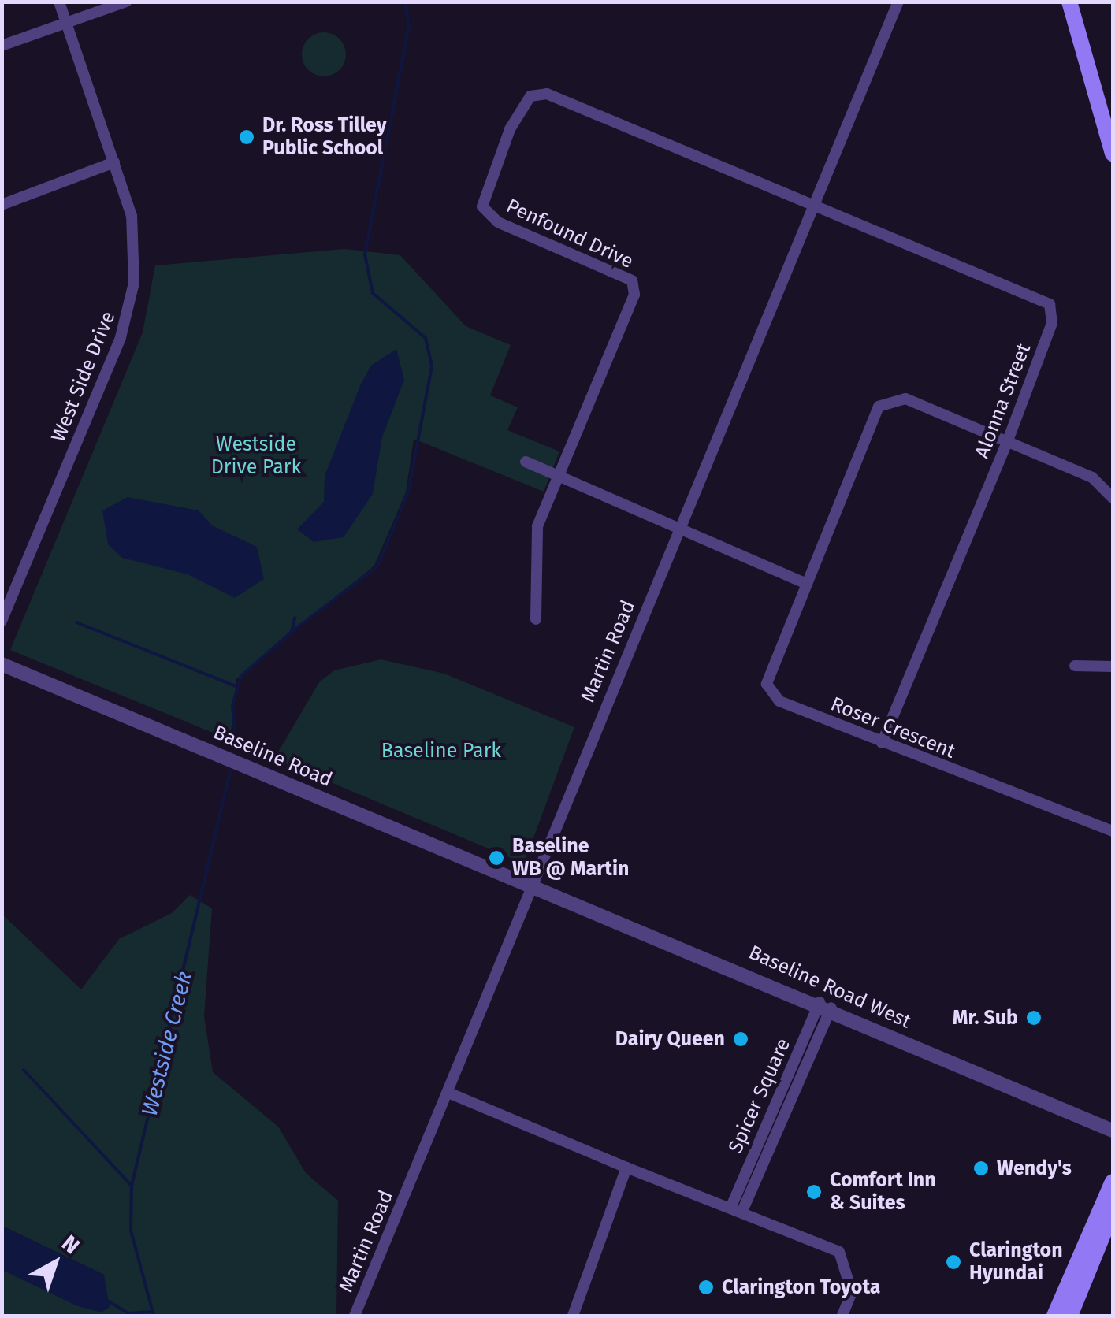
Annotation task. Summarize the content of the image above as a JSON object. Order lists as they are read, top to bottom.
{
  "streets": {
    "street": [
      "Penfound Drive",
      "West Side Drive",
      "Alonna Street",
      "Martin Road",
      "Roser Crescent",
      "Baseline Road",
      "Baseline Road West",
      "Spicer Square"
    ]
  },
  "crossings": [
    ["Penfound Drive", "Alonna Street"],
    ["Penfound Drive", "Martin Road"],
    ["Alonna Street", "Martin Road"],
    ["Alonna Street", "Roser Crescent"],
    ["Martin Road", "Baseline Road"],
    ["Martin Road", "Baseline Road West"],
    ["Baseline Road", "Baseline Road West"],
    ["Baseline Road West", "Spicer Square"]
  ],
  "water": ["Westside Creek"],
  "parks": ["Westside Drive Park", "Baseline Park"],
  "places": [
    "Dr. Ross Tilley Public School",
    "Baseline WB @ Martin",
    "Mr. Sub",
    "Dairy Queen",
    "Wendy's",
    "Comfort Inn & Suites",
    "Clarington Hyundai",
    "Clarington Toyota"
  ],
  "north": "top right"
}
